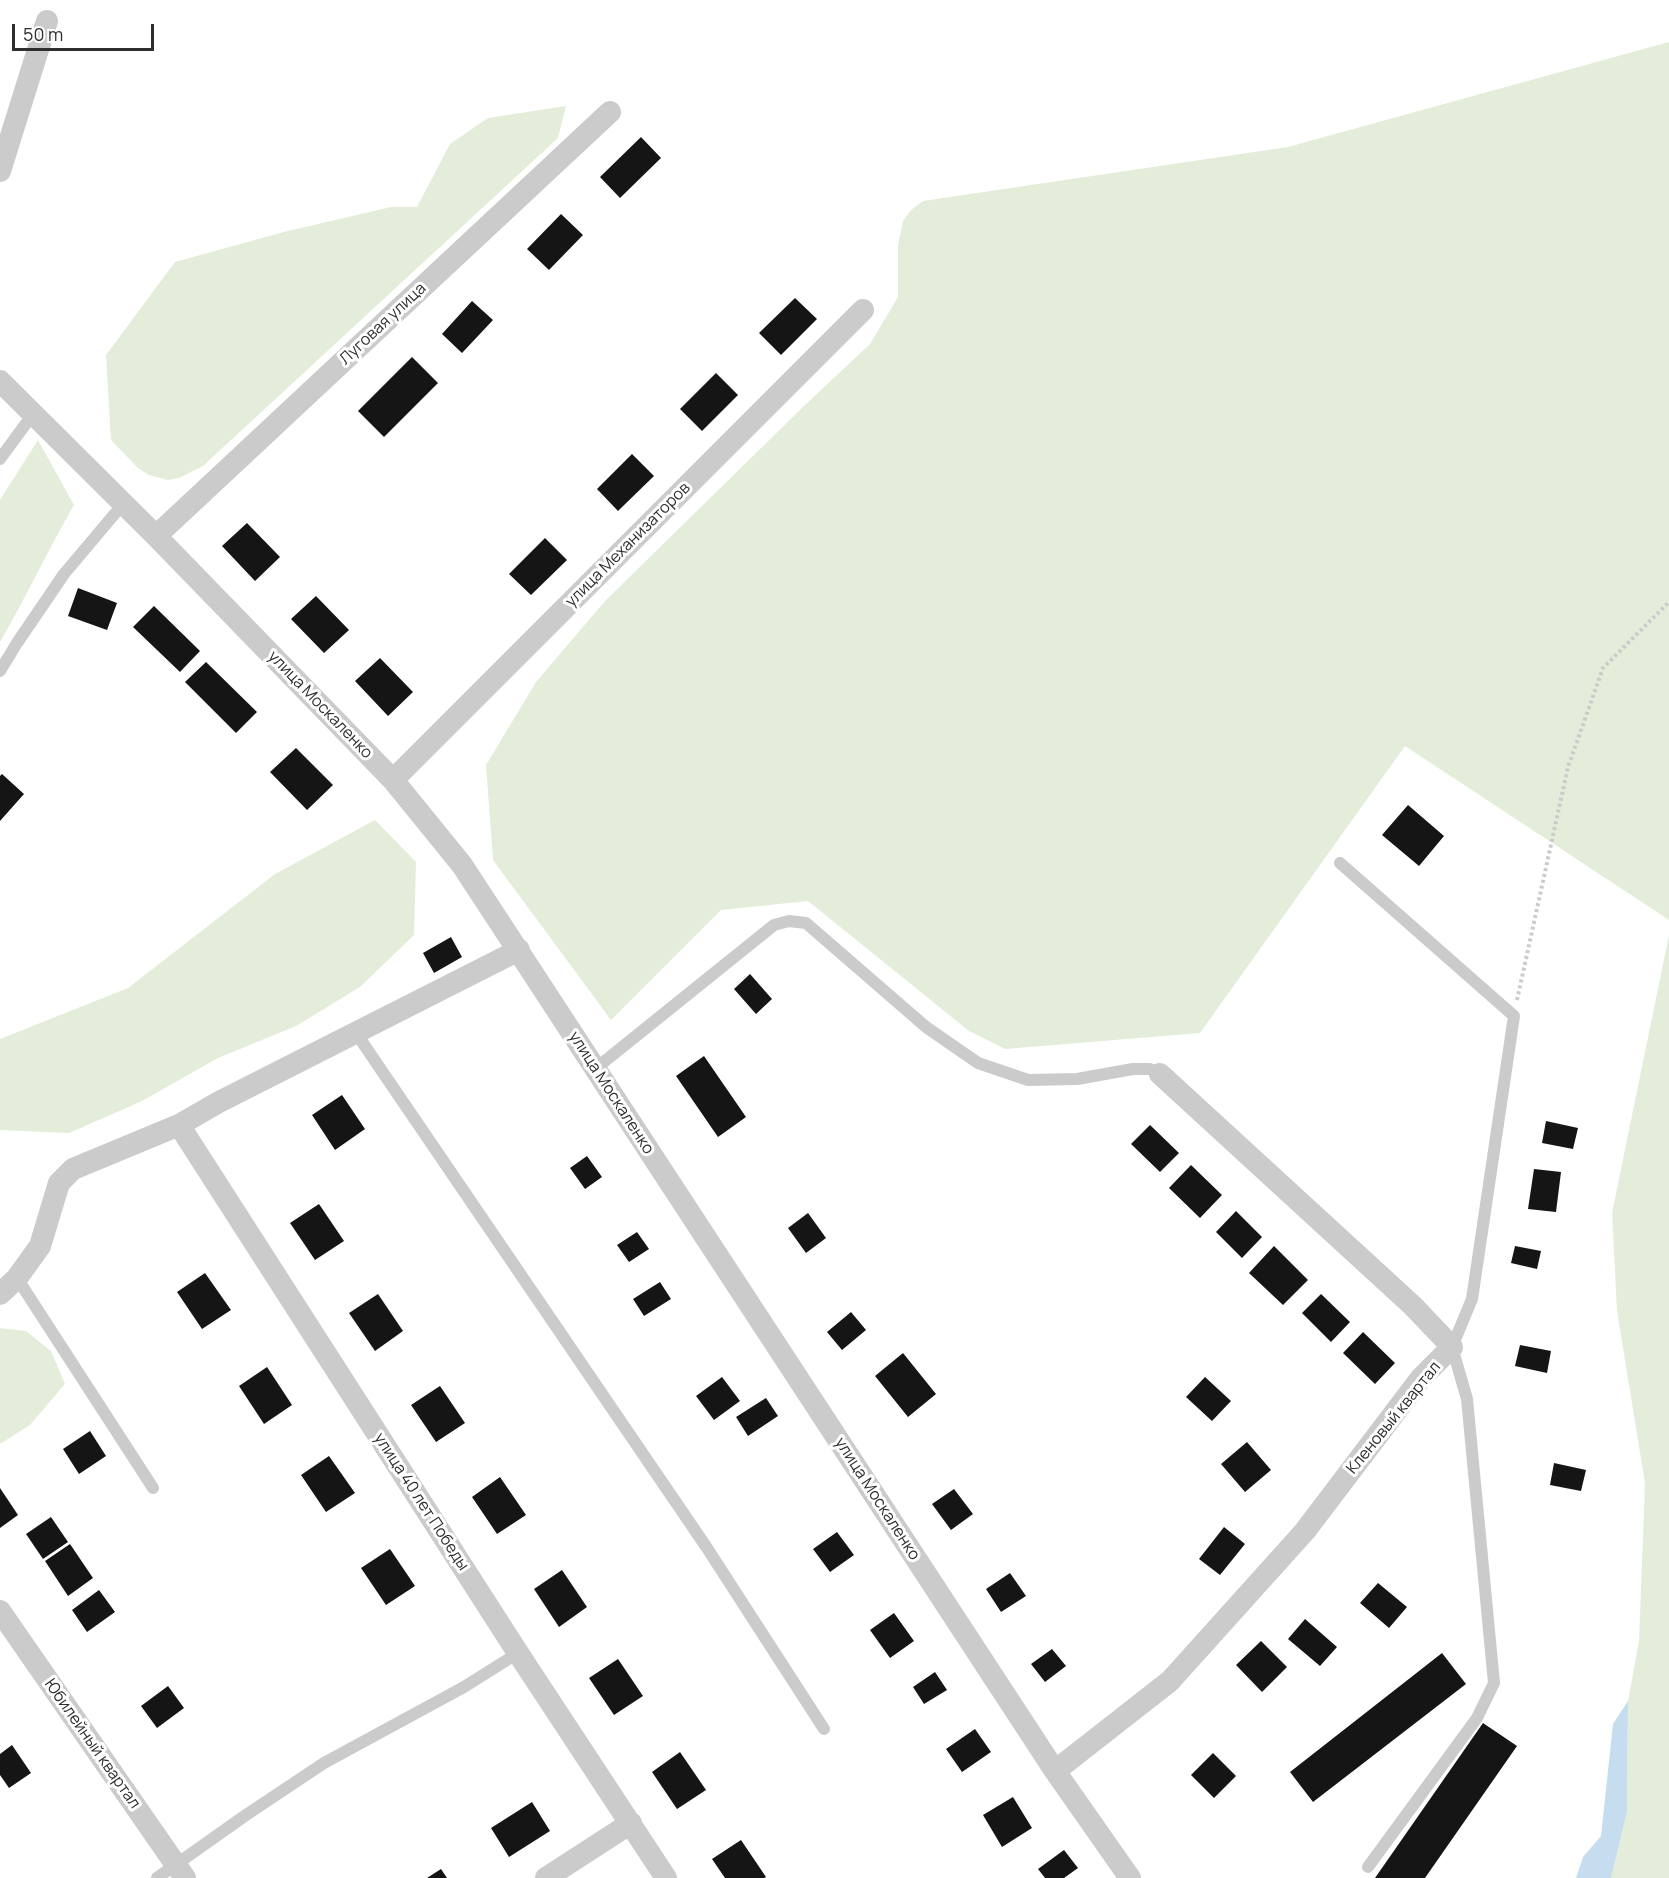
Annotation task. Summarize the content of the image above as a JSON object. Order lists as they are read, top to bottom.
{
  "streets": {
    "street": [
      "Луговая улица",
      "улица Механизаторов",
      "улица Москаленко",
      "Кленовый квартал",
      "улица 40 лет Победы",
      "Юбилейный квартал"
    ]
  },
  "crossings": [
    ["Луговая улица", "улица Москаленко"],
    ["улица Механизаторов", "улица Москаленко"],
    ["улица Москаленко", "Кленовый квартал"]
  ],
  "scale_bar": "50 m"
}
